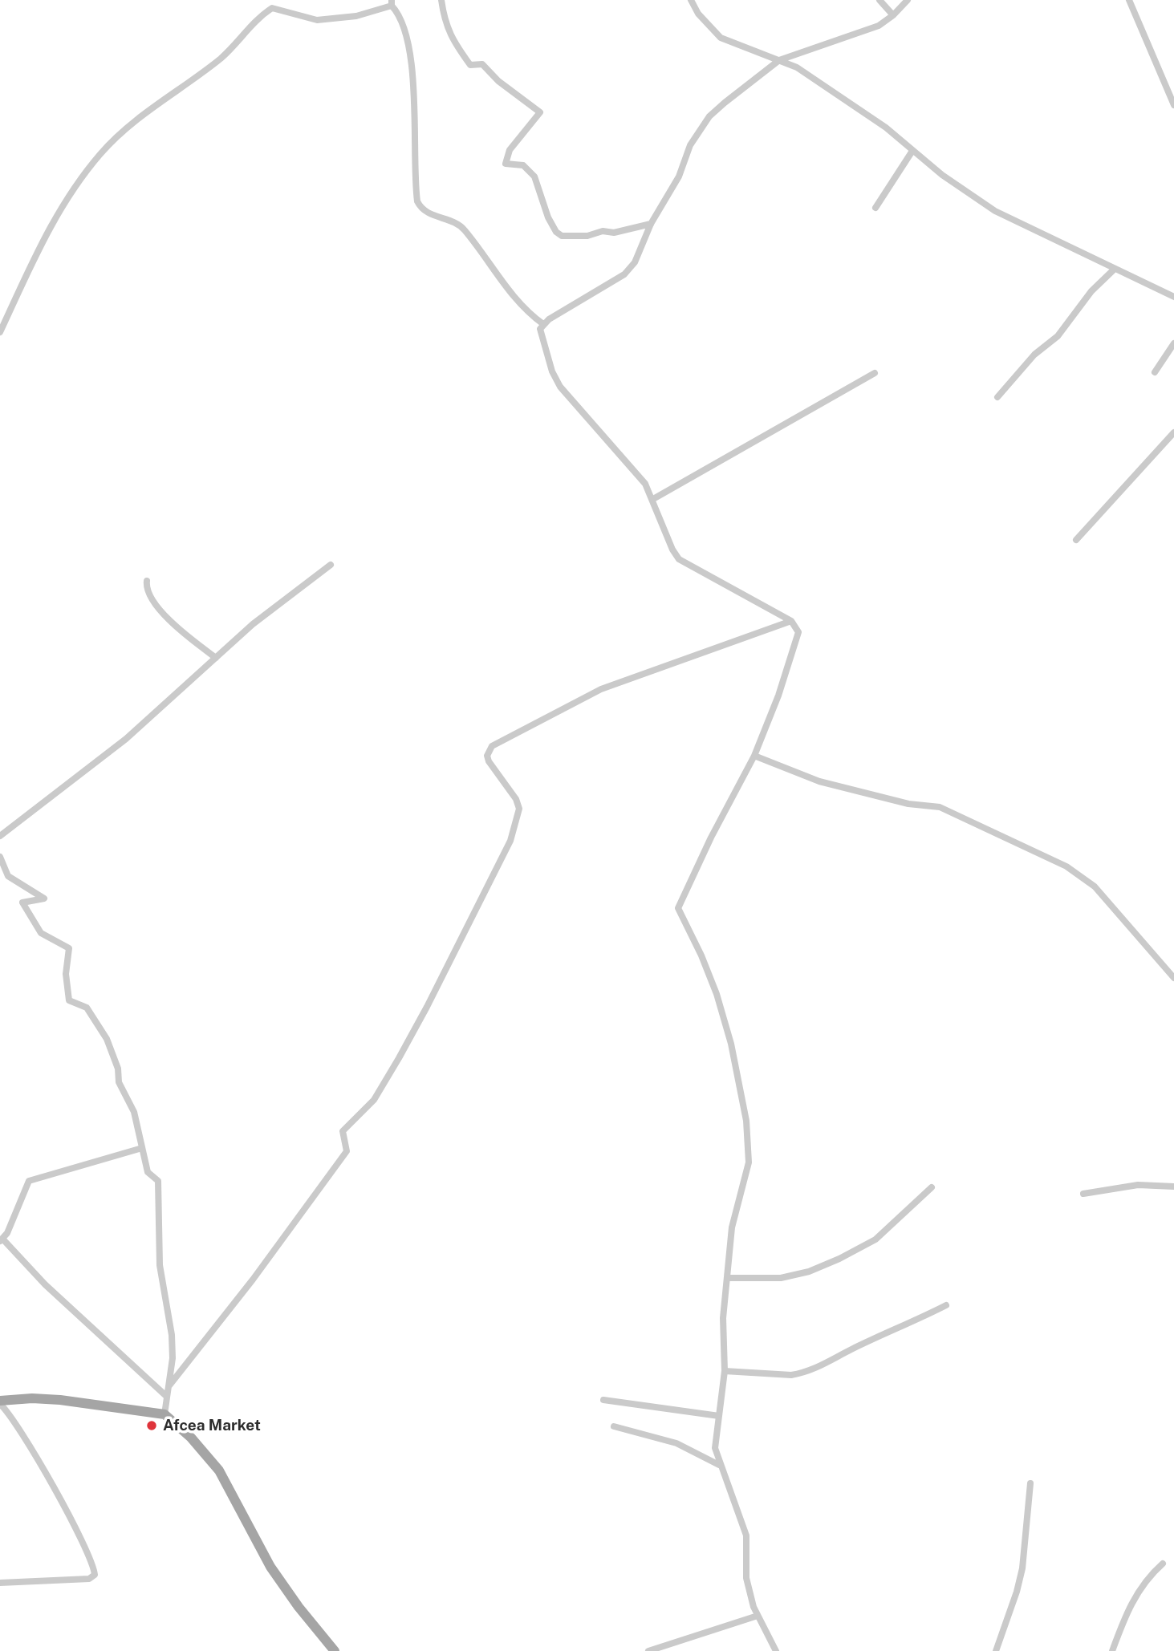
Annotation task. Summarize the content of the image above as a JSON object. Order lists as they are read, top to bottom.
{
  "places": ["Afcea Market"]
}
